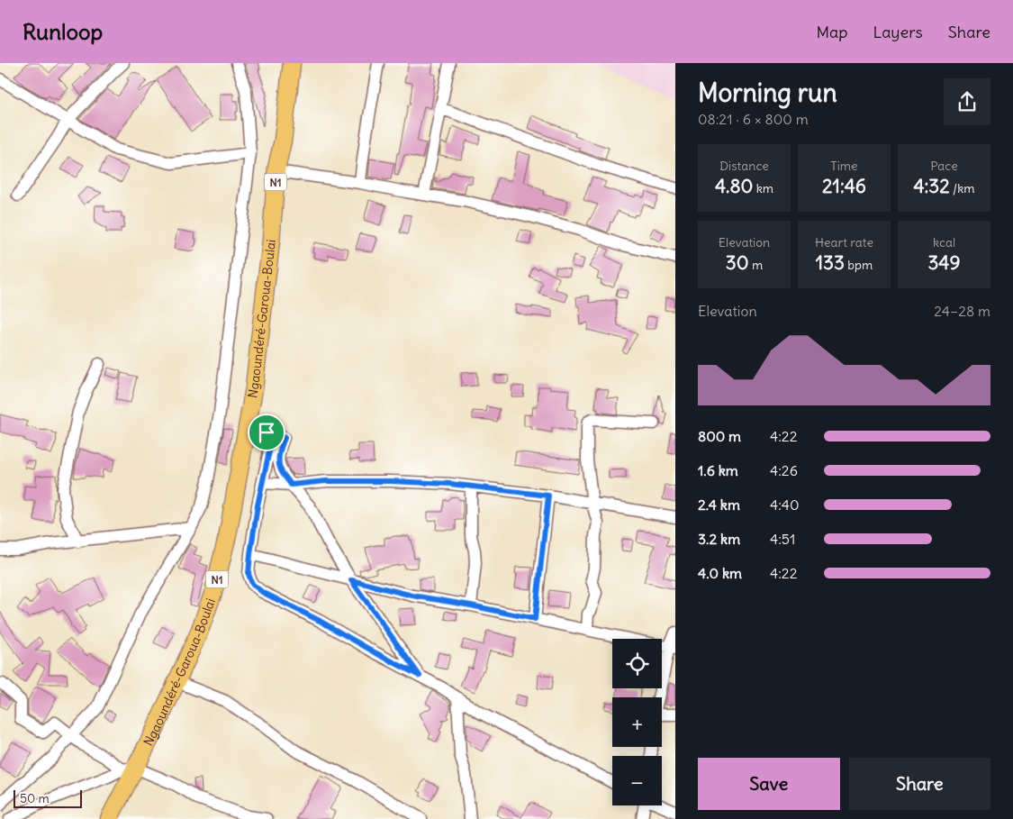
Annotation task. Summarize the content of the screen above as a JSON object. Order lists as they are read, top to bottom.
{
  "streets": {
    "highway": ["N1", "Ngaoundéré-Garoua-Boulai"]
  },
  "scale_bar": "50 m",
  "page": {
    "header": "Runloop",
    "nav": ["Map", "Layers", "Share"],
    "heading": ["Morning run", "08:21 · 6 × 800 m"],
    "stats": [
      ["Distance", "4.80 km"],
      ["Time", "21:46"],
      ["Pace", "4:32 /km"],
      ["Elevation", "30 m"],
      ["Heart rate", "133 bpm"],
      ["kcal", "349"]
    ],
    "chart": ["Elevation", "24–28 m"],
    "list": [
      {
        "name": "800 m",
        "note": "4:22"
      },
      {
        "name": "1.6 km",
        "note": "4:26"
      },
      {
        "name": "2.4 km",
        "note": "4:40"
      },
      {
        "name": "3.2 km",
        "note": "4:51"
      },
      {
        "name": "4.0 km",
        "note": "4:22"
      }
    ],
    "map_buttons": ["+", "−"],
    "buttons": ["Save", "Share"],
    "scale": "50 m"
  }
}
